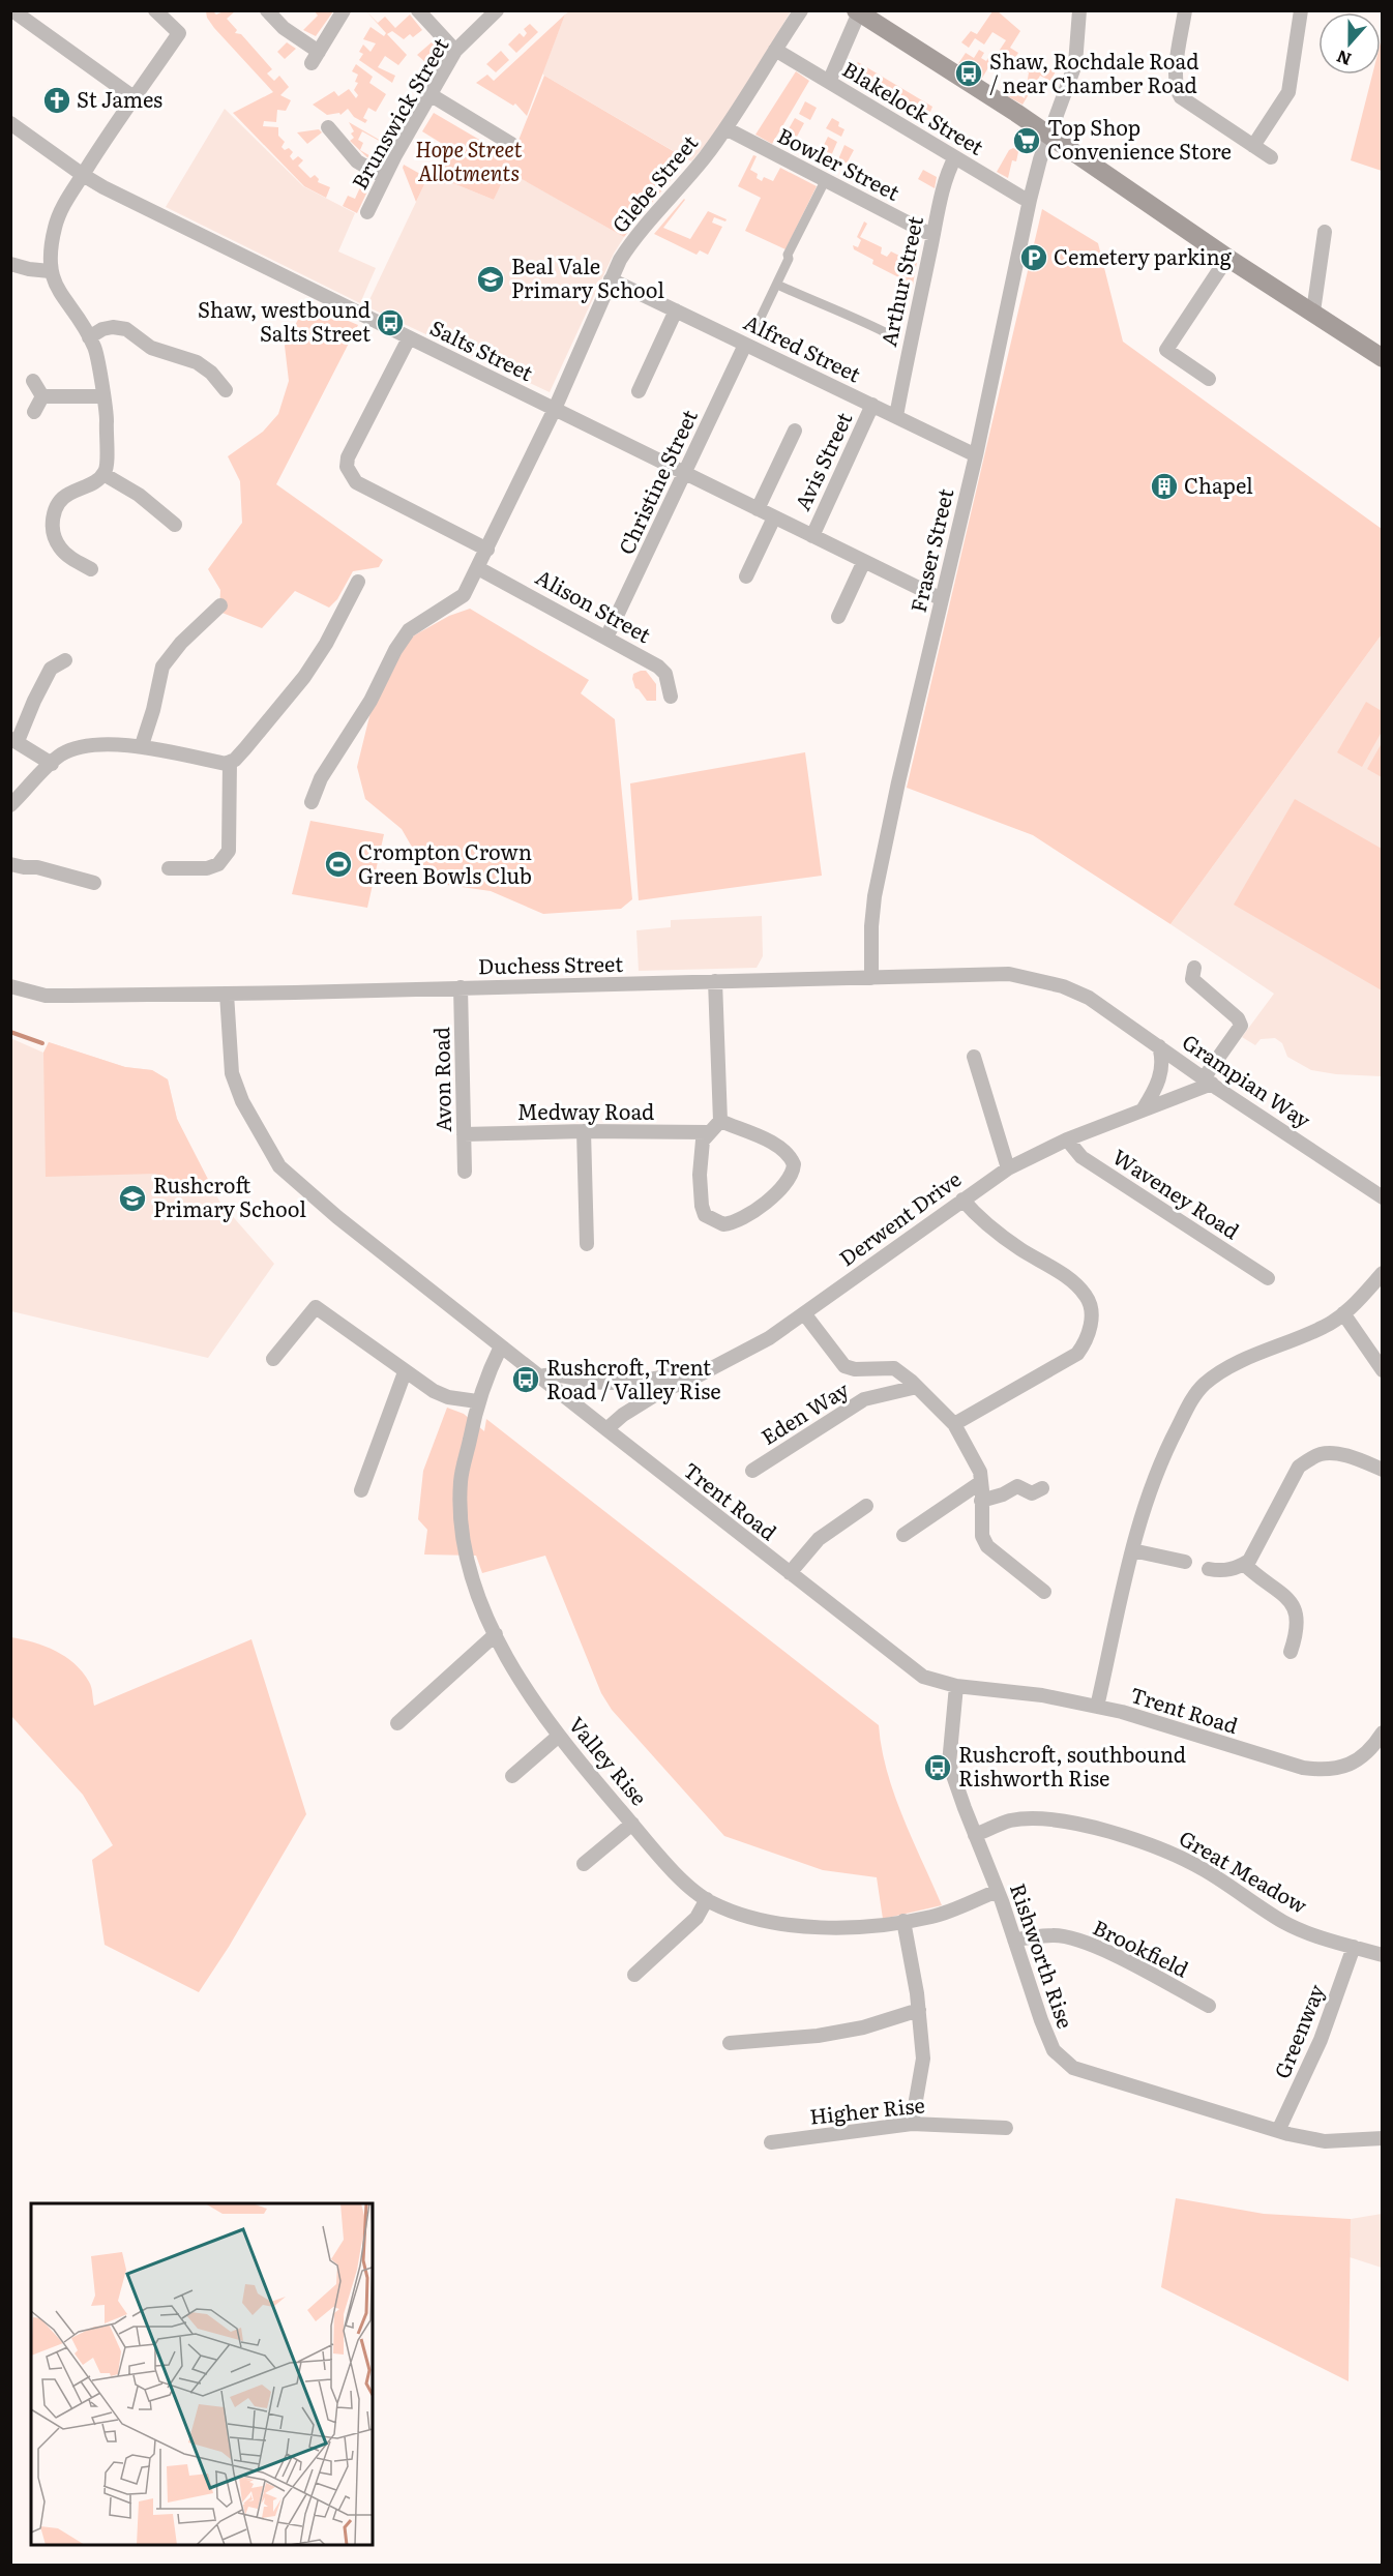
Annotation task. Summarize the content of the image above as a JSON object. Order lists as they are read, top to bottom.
{
  "streets": {
    "street": [
      "Blakelock Street",
      "Brunswick Street",
      "Bowler Street",
      "Glebe Street",
      "Arthur Street",
      "Alfred Street",
      "Salts Street",
      "Avis Street",
      "Christine Street",
      "Fraser Street",
      "Alison Street",
      "Duchess Street",
      "Avon Road",
      "Grampian Way",
      "Medway Road",
      "Waveney Road",
      "Derwent Drive",
      "Eden Way",
      "Trent Road",
      "Valley Rise",
      "Great Meadow",
      "Brookfield",
      "Rishworth Rise",
      "Greenway",
      "Higher Rise"
    ]
  },
  "crossings": [
    ["Blakelock Street", "Glebe Street"],
    ["Blakelock Street", "Arthur Street"],
    ["Blakelock Street", "Fraser Street"],
    ["Bowler Street", "Glebe Street"],
    ["Bowler Street", "Arthur Street"],
    ["Glebe Street", "Alfred Street"],
    ["Glebe Street", "Salts Street"],
    ["Glebe Street", "Alison Street"],
    ["Arthur Street", "Alfred Street"],
    ["Alfred Street", "Avis Street"],
    ["Alfred Street", "Christine Street"],
    ["Alfred Street", "Fraser Street"],
    ["Salts Street", "Avis Street"],
    ["Salts Street", "Christine Street"],
    ["Salts Street", "Fraser Street"],
    ["Christine Street", "Alison Street"],
    ["Fraser Street", "Duchess Street"],
    ["Duchess Street", "Avon Road"],
    ["Duchess Street", "Grampian Way"],
    ["Duchess Street", "Trent Road"],
    ["Avon Road", "Medway Road"],
    ["Grampian Way", "Derwent Drive"],
    ["Waveney Road", "Derwent Drive"],
    ["Derwent Drive", "Trent Road"],
    ["Trent Road", "Valley Rise"],
    ["Trent Road", "Rishworth Rise"],
    ["Valley Rise", "Rishworth Rise"],
    ["Great Meadow", "Rishworth Rise"],
    ["Great Meadow", "Greenway"],
    ["Brookfield", "Rishworth Rise"],
    ["Rishworth Rise", "Greenway"]
  ],
  "parks": ["Hope Street Allotments"],
  "places": {
    "bus stop": [
      "Shaw, Rochdale Road / near Chamber Road",
      "Shaw, westbound Salts Street",
      "Rushcroft, Trent Road / Valley Rise",
      "Rushcroft, southbound Rishworth Rise"
    ],
    "church": ["St James"],
    "supermarket": ["Top Shop Convenience Store"],
    "parking": ["Cemetery parking"],
    "school or university": ["Beal Vale Primary School", "Rushcroft Primary School"],
    "building": ["Chapel"],
    "sports": ["Crompton Crown Green Bowls Club"]
  },
  "north": "bottom"
}
